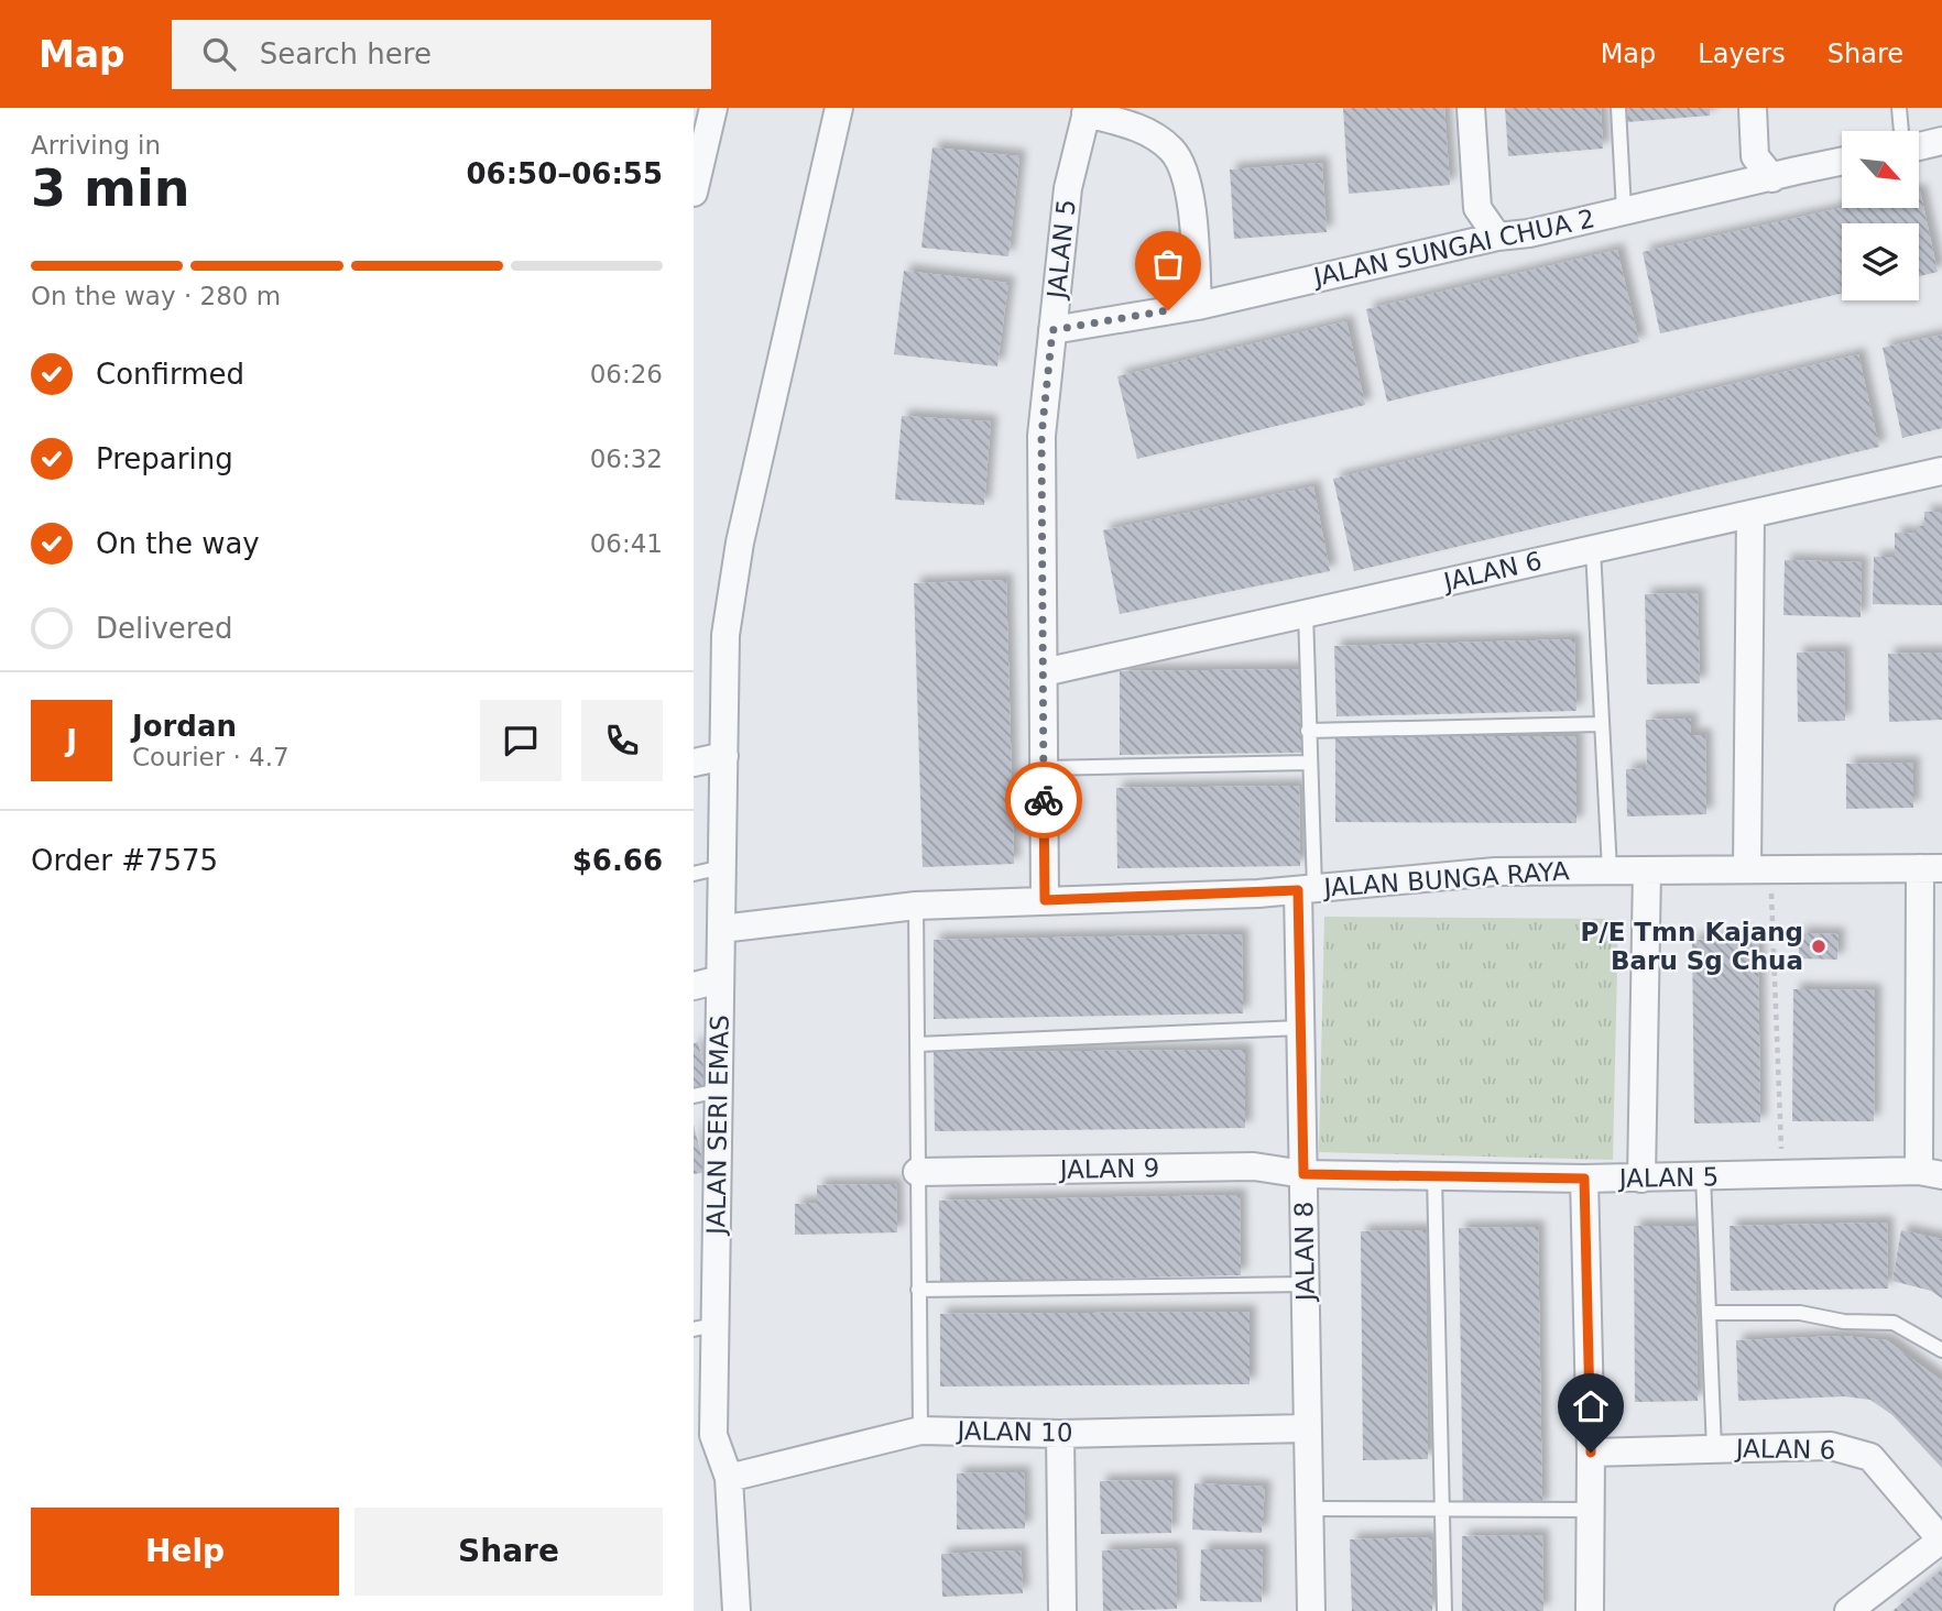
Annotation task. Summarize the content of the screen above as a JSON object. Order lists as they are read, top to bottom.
{
  "streets": {
    "street": [
      "JALAN SUNGAI CHUA 2",
      "JALAN 5",
      "JALAN 6",
      "JALAN BUNGA RAYA",
      "JALAN SERI EMAS",
      "JALAN 9",
      "JALAN 8",
      "JALAN 10"
    ]
  },
  "crossings": [
    ["JALAN SUNGAI CHUA 2", "JALAN 5"],
    ["JALAN 5", "JALAN 6"],
    ["JALAN 5", "JALAN BUNGA RAYA"],
    ["JALAN 5", "JALAN 9"],
    ["JALAN 5", "JALAN 8"],
    ["JALAN BUNGA RAYA", "JALAN SERI EMAS"],
    ["JALAN BUNGA RAYA", "JALAN 8"],
    ["JALAN SERI EMAS", "JALAN 10"],
    ["JALAN 9", "JALAN 8"],
    ["JALAN 8", "JALAN 10"]
  ],
  "places": ["P/E Tmn Kajang Baru Sg Chua"],
  "north": "bottom right",
  "page": {
    "header": "Map",
    "search": "Search here",
    "nav": ["Map", "Layers", "Share"],
    "heading": ["3 min", "Arriving in", "06:50–06:55"],
    "panel": [
      "Jordan",
      "Courier · 4.7",
      "Order #7575",
      "$6.66"
    ],
    "bar": "On the way · 280 m",
    "list": [
      ["Confirmed", "06:26"],
      ["Preparing", "06:32"],
      ["On the way", "06:41"],
      "Delivered"
    ],
    "round": "J",
    "buttons": ["Help", "Share"]
  }
}
